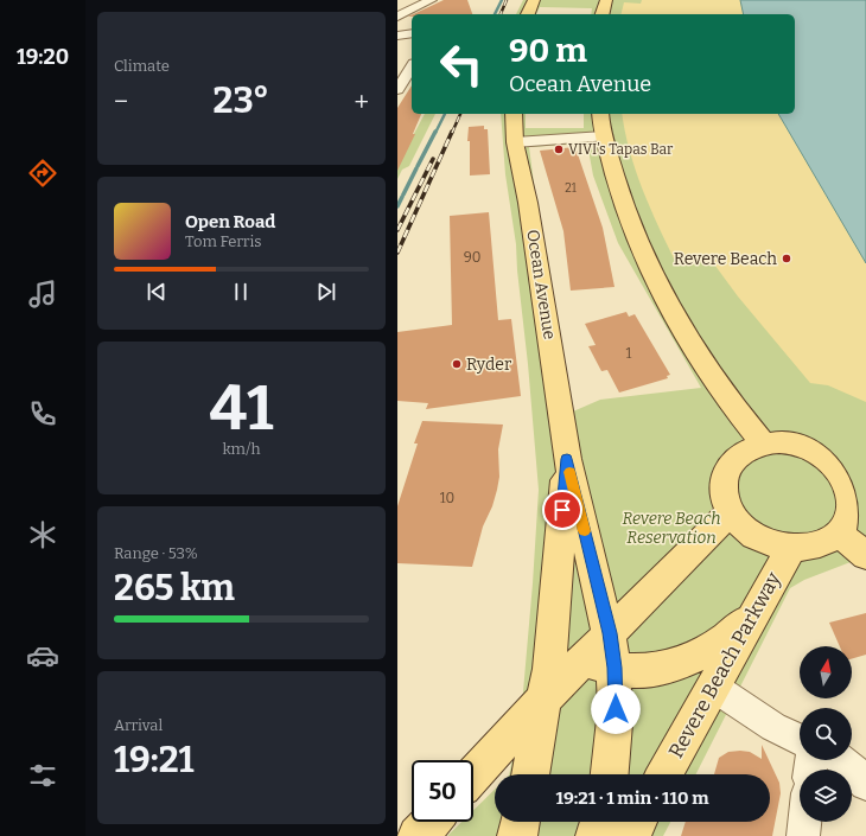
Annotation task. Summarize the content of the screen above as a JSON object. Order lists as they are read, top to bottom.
{
  "streets": {
    "main road": ["Ocean Avenue", "Revere Beach Parkway"]
  },
  "parks": ["Revere Beach Reservation"],
  "places": ["VIVI’s Tapas Bar", "Revere Beach", "Ryder"],
  "house_numbers": [
    "21",
    "90",
    "1",
    "10"
  ],
  "north": "top",
  "page": {
    "tabs": "19:20",
    "tile": [
      "Climate",
      ["41", "km/h"],
      ["Range · 53%", "265 km"],
      ["Arrival", "19:21"]
    ],
    "turn": ["90 m", "Ocean Avenue"],
    "heat": ["−", "23°", "+"],
    "song": ["Open Road", "Tom Ferris"],
    "limit": "50",
    "trip": "19:21 · 1 min · 110 m"
  }
}
